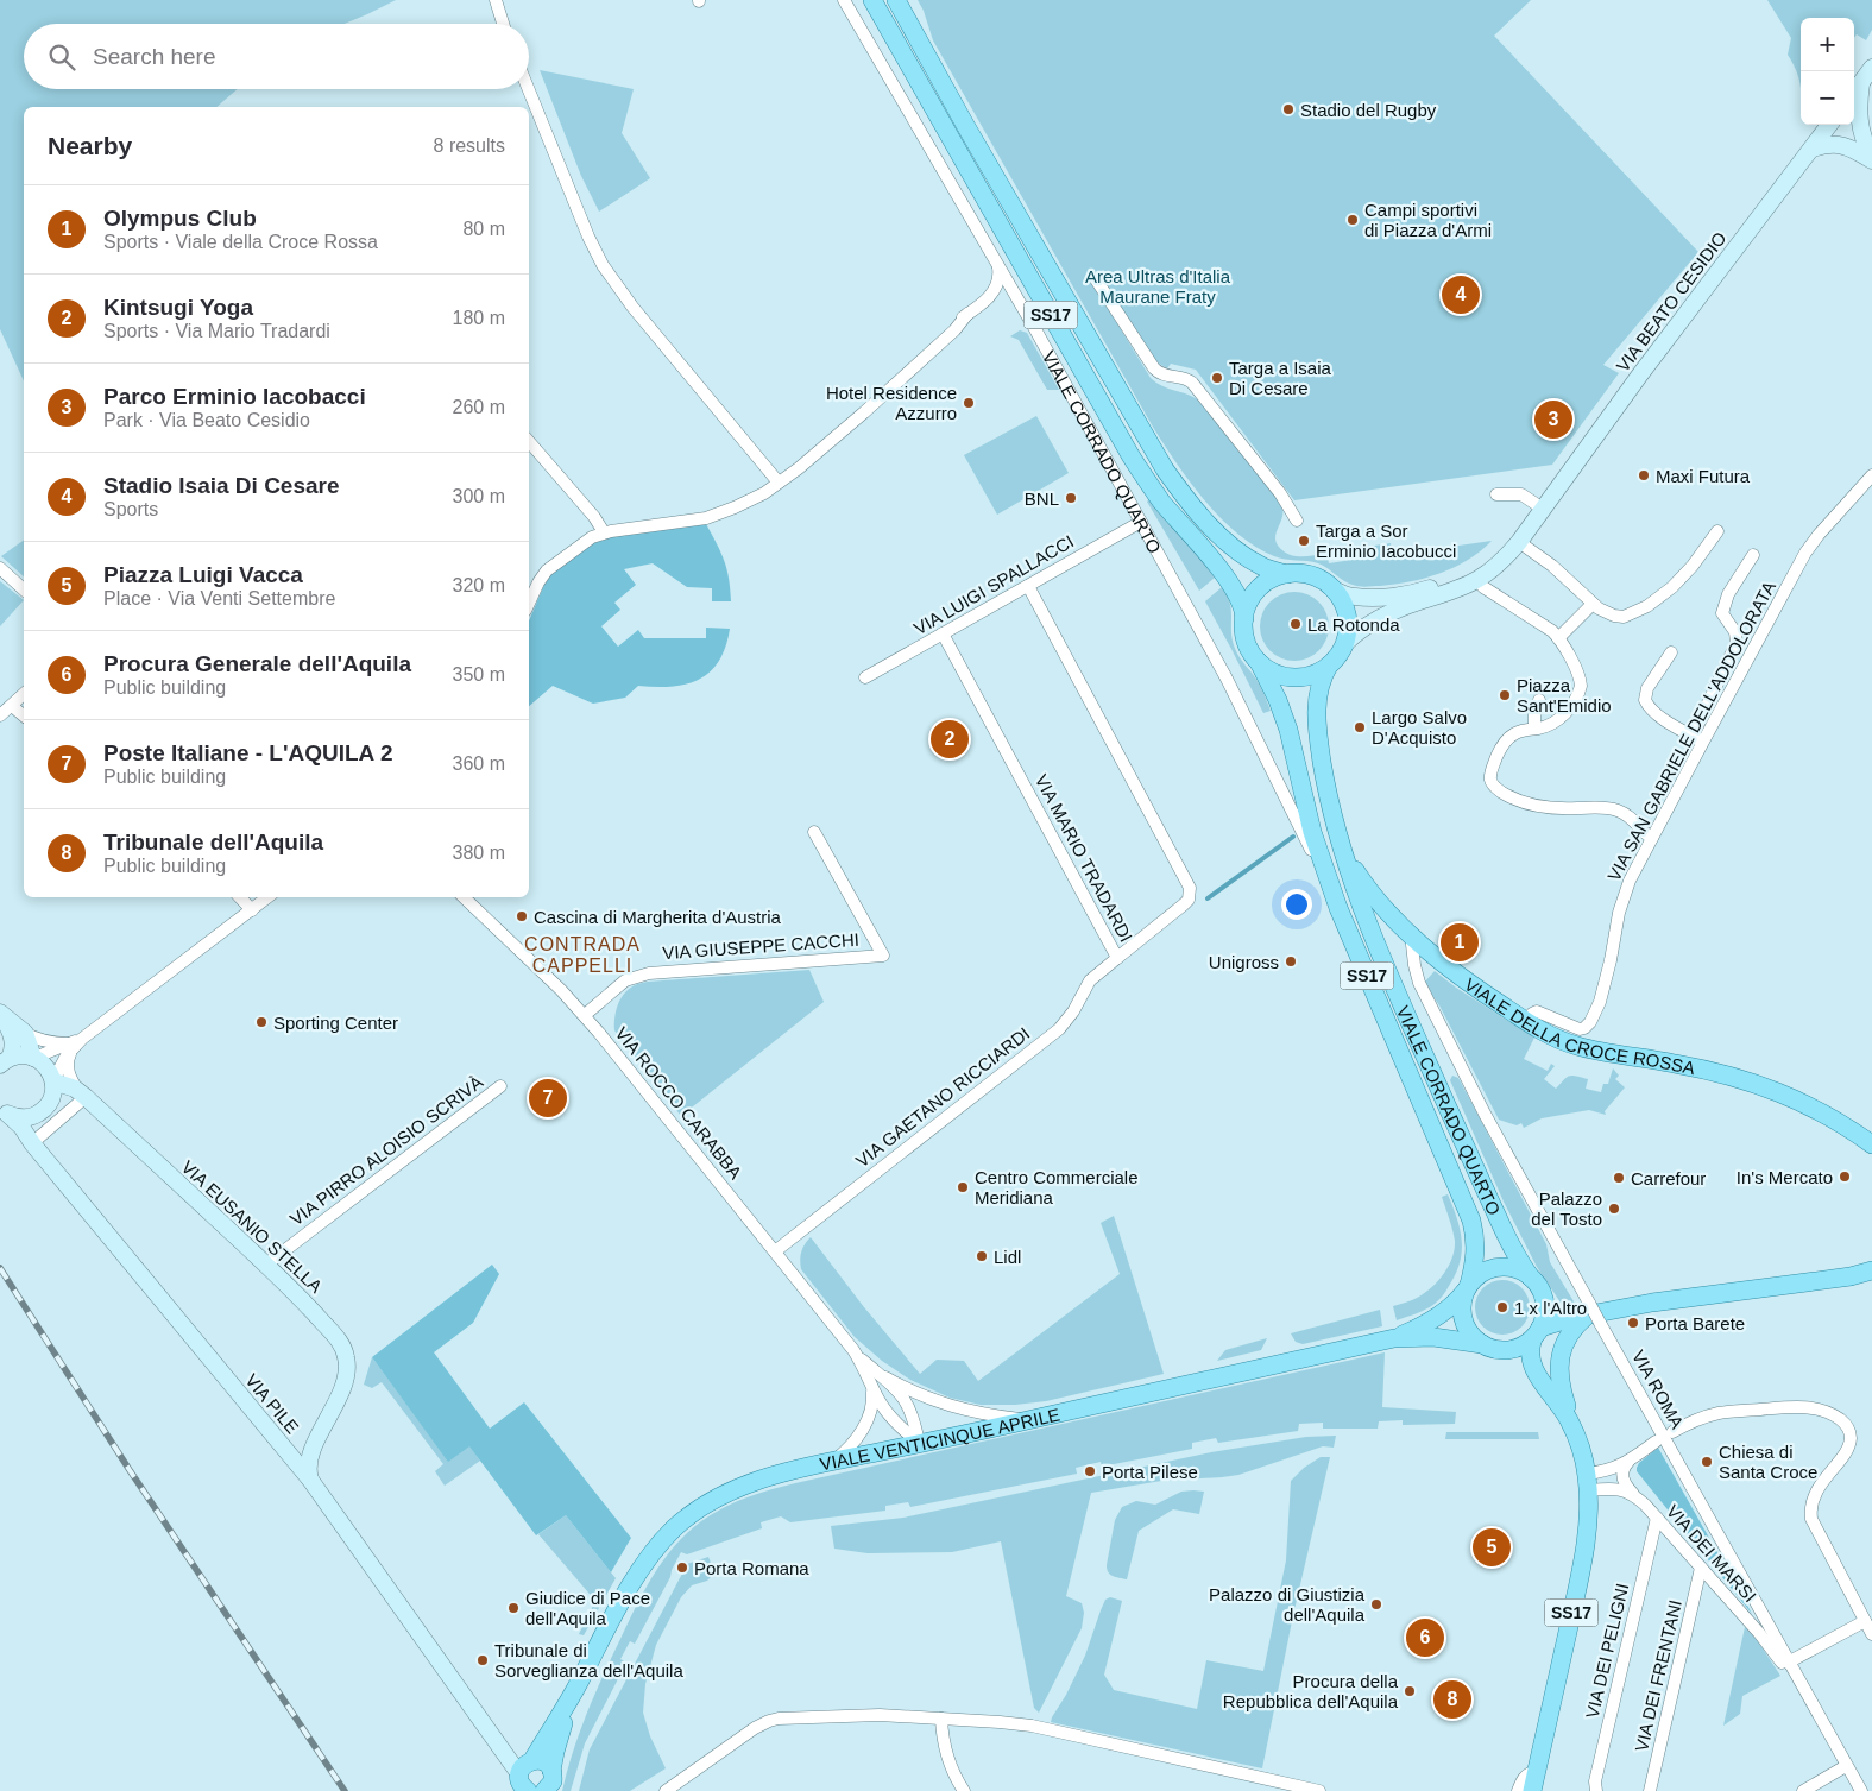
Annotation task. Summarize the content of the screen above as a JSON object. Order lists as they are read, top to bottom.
{
  "streets": {
    "main road": [
      "SS17",
      "VIALE CORRADO QUARTO",
      "VIALE DELLA CROCE ROSSA",
      "VIALE VENTICINQUE APRILE"
    ],
    "street": [
      "VIA BEATO CESIDIO",
      "VIA LUIGI SPALLACCI",
      "VIA SAN GABRIELE DELL'ADDOLORATA",
      "VIA MARIO TRADARDI",
      "VIA GIUSEPPE CACCHI",
      "VIA GAETANO RICCIARDI",
      "VIA ROCCO CARABBA",
      "VIA PIRRO ALOISIO SCRIVÀ",
      "VIA EUSANIO STELLA",
      "VIA ROMA",
      "VIA PILE",
      "VIA DEI MARSI",
      "VIA DEI PELIGNI",
      "VIA DEI FRENTANI"
    ]
  },
  "crossings": [
    ["VIA BEATO CESIDIO", "SS17"],
    ["VIA BEATO CESIDIO", "VIALE CORRADO QUARTO"],
    ["SS17", "VIALE CORRADO QUARTO"],
    ["SS17", "VIALE VENTICINQUE APRILE"],
    ["SS17", "VIA DEI MARSI"],
    ["VIALE CORRADO QUARTO", "VIA LUIGI SPALLACCI"],
    ["VIALE CORRADO QUARTO", "VIALE DELLA CROCE ROSSA"],
    ["VIALE CORRADO QUARTO", "VIALE VENTICINQUE APRILE"],
    ["VIA LUIGI SPALLACCI", "VIA MARIO TRADARDI"],
    ["VIA SAN GABRIELE DELL'ADDOLORATA", "VIALE DELLA CROCE ROSSA"],
    ["VIA MARIO TRADARDI", "VIA GAETANO RICCIARDI"],
    ["VIA GIUSEPPE CACCHI", "VIA ROCCO CARABBA"],
    ["VIALE DELLA CROCE ROSSA", "VIA ROMA"],
    ["VIA GAETANO RICCIARDI", "VIA ROCCO CARABBA"],
    ["VIA ROCCO CARABBA", "VIALE VENTICINQUE APRILE"],
    ["VIA PIRRO ALOISIO SCRIVÀ", "VIA EUSANIO STELLA"],
    ["VIA EUSANIO STELLA", "VIA PILE"],
    ["VIA ROMA", "VIA DEI MARSI"],
    ["VIA PILE", "VIALE VENTICINQUE APRILE"],
    ["VIA DEI MARSI", "VIA DEI PELIGNI"],
    ["VIA DEI MARSI", "VIA DEI FRENTANI"]
  ],
  "districts": ["CONTRADA CAPPELLI"],
  "parks": ["Area Ultras d'Italia Maurane Fraty"],
  "places": [
    "Stadio del Rugby",
    "Campi sportivi di Piazza d'Armi",
    "Targa a Isaia Di Cesare",
    "Hotel Residence Azzurro",
    "Maxi Futura",
    "BNL",
    "Targa a Sor Erminio Iacobucci",
    "La Rotonda",
    "Piazza Sant'Emidio",
    "Largo Salvo D'Acquisto",
    "Cascina di Margherita d'Austria",
    "Unigross",
    "Sporting Center",
    "In's Mercato",
    "Carrefour",
    "Centro Commerciale Meridiana",
    "Palazzo del Tosto",
    "Lidl",
    "1 x l'Altro",
    "Porta Barete",
    "Chiesa di Santa Croce",
    "Porta Pilese",
    "Porta Romana",
    "Palazzo di Giustizia dell'Aquila",
    "Giudice di Pace dell'Aquila",
    "Tribunale di Sorveglianza dell'Aquila",
    "Procura della Repubblica dell'Aquila"
  ],
  "page": {
    "map_buttons": ["+", "−"],
    "search": "Search here",
    "heading": ["Nearby", "8 results"],
    "list": [
      {
        "mark": "1",
        "name": "Olympus Club",
        "note": "Sports · Viale della Croce Rossa",
        "value": "80 m"
      },
      {
        "mark": "2",
        "name": "Kintsugi Yoga",
        "note": "Sports · Via Mario Tradardi",
        "value": "180 m"
      },
      {
        "mark": "3",
        "name": "Parco Erminio Iacobacci",
        "note": "Park · Via Beato Cesidio",
        "value": "260 m"
      },
      {
        "mark": "4",
        "name": "Stadio Isaia Di Cesare",
        "note": "Sports",
        "value": "300 m"
      },
      {
        "mark": "5",
        "name": "Piazza Luigi Vacca",
        "note": "Place · Via Venti Settembre",
        "value": "320 m"
      },
      {
        "mark": "6",
        "name": "Procura Generale dell'Aquila",
        "note": "Public building",
        "value": "350 m"
      },
      {
        "mark": "7",
        "name": "Poste Italiane - L'AQUILA 2",
        "note": "Public building",
        "value": "360 m"
      },
      {
        "mark": "8",
        "name": "Tribunale dell'Aquila",
        "note": "Public building",
        "value": "380 m"
      }
    ],
    "pins": [
      "4",
      "3",
      "2",
      "1",
      "7",
      "5",
      "6",
      "8"
    ]
  }
}
